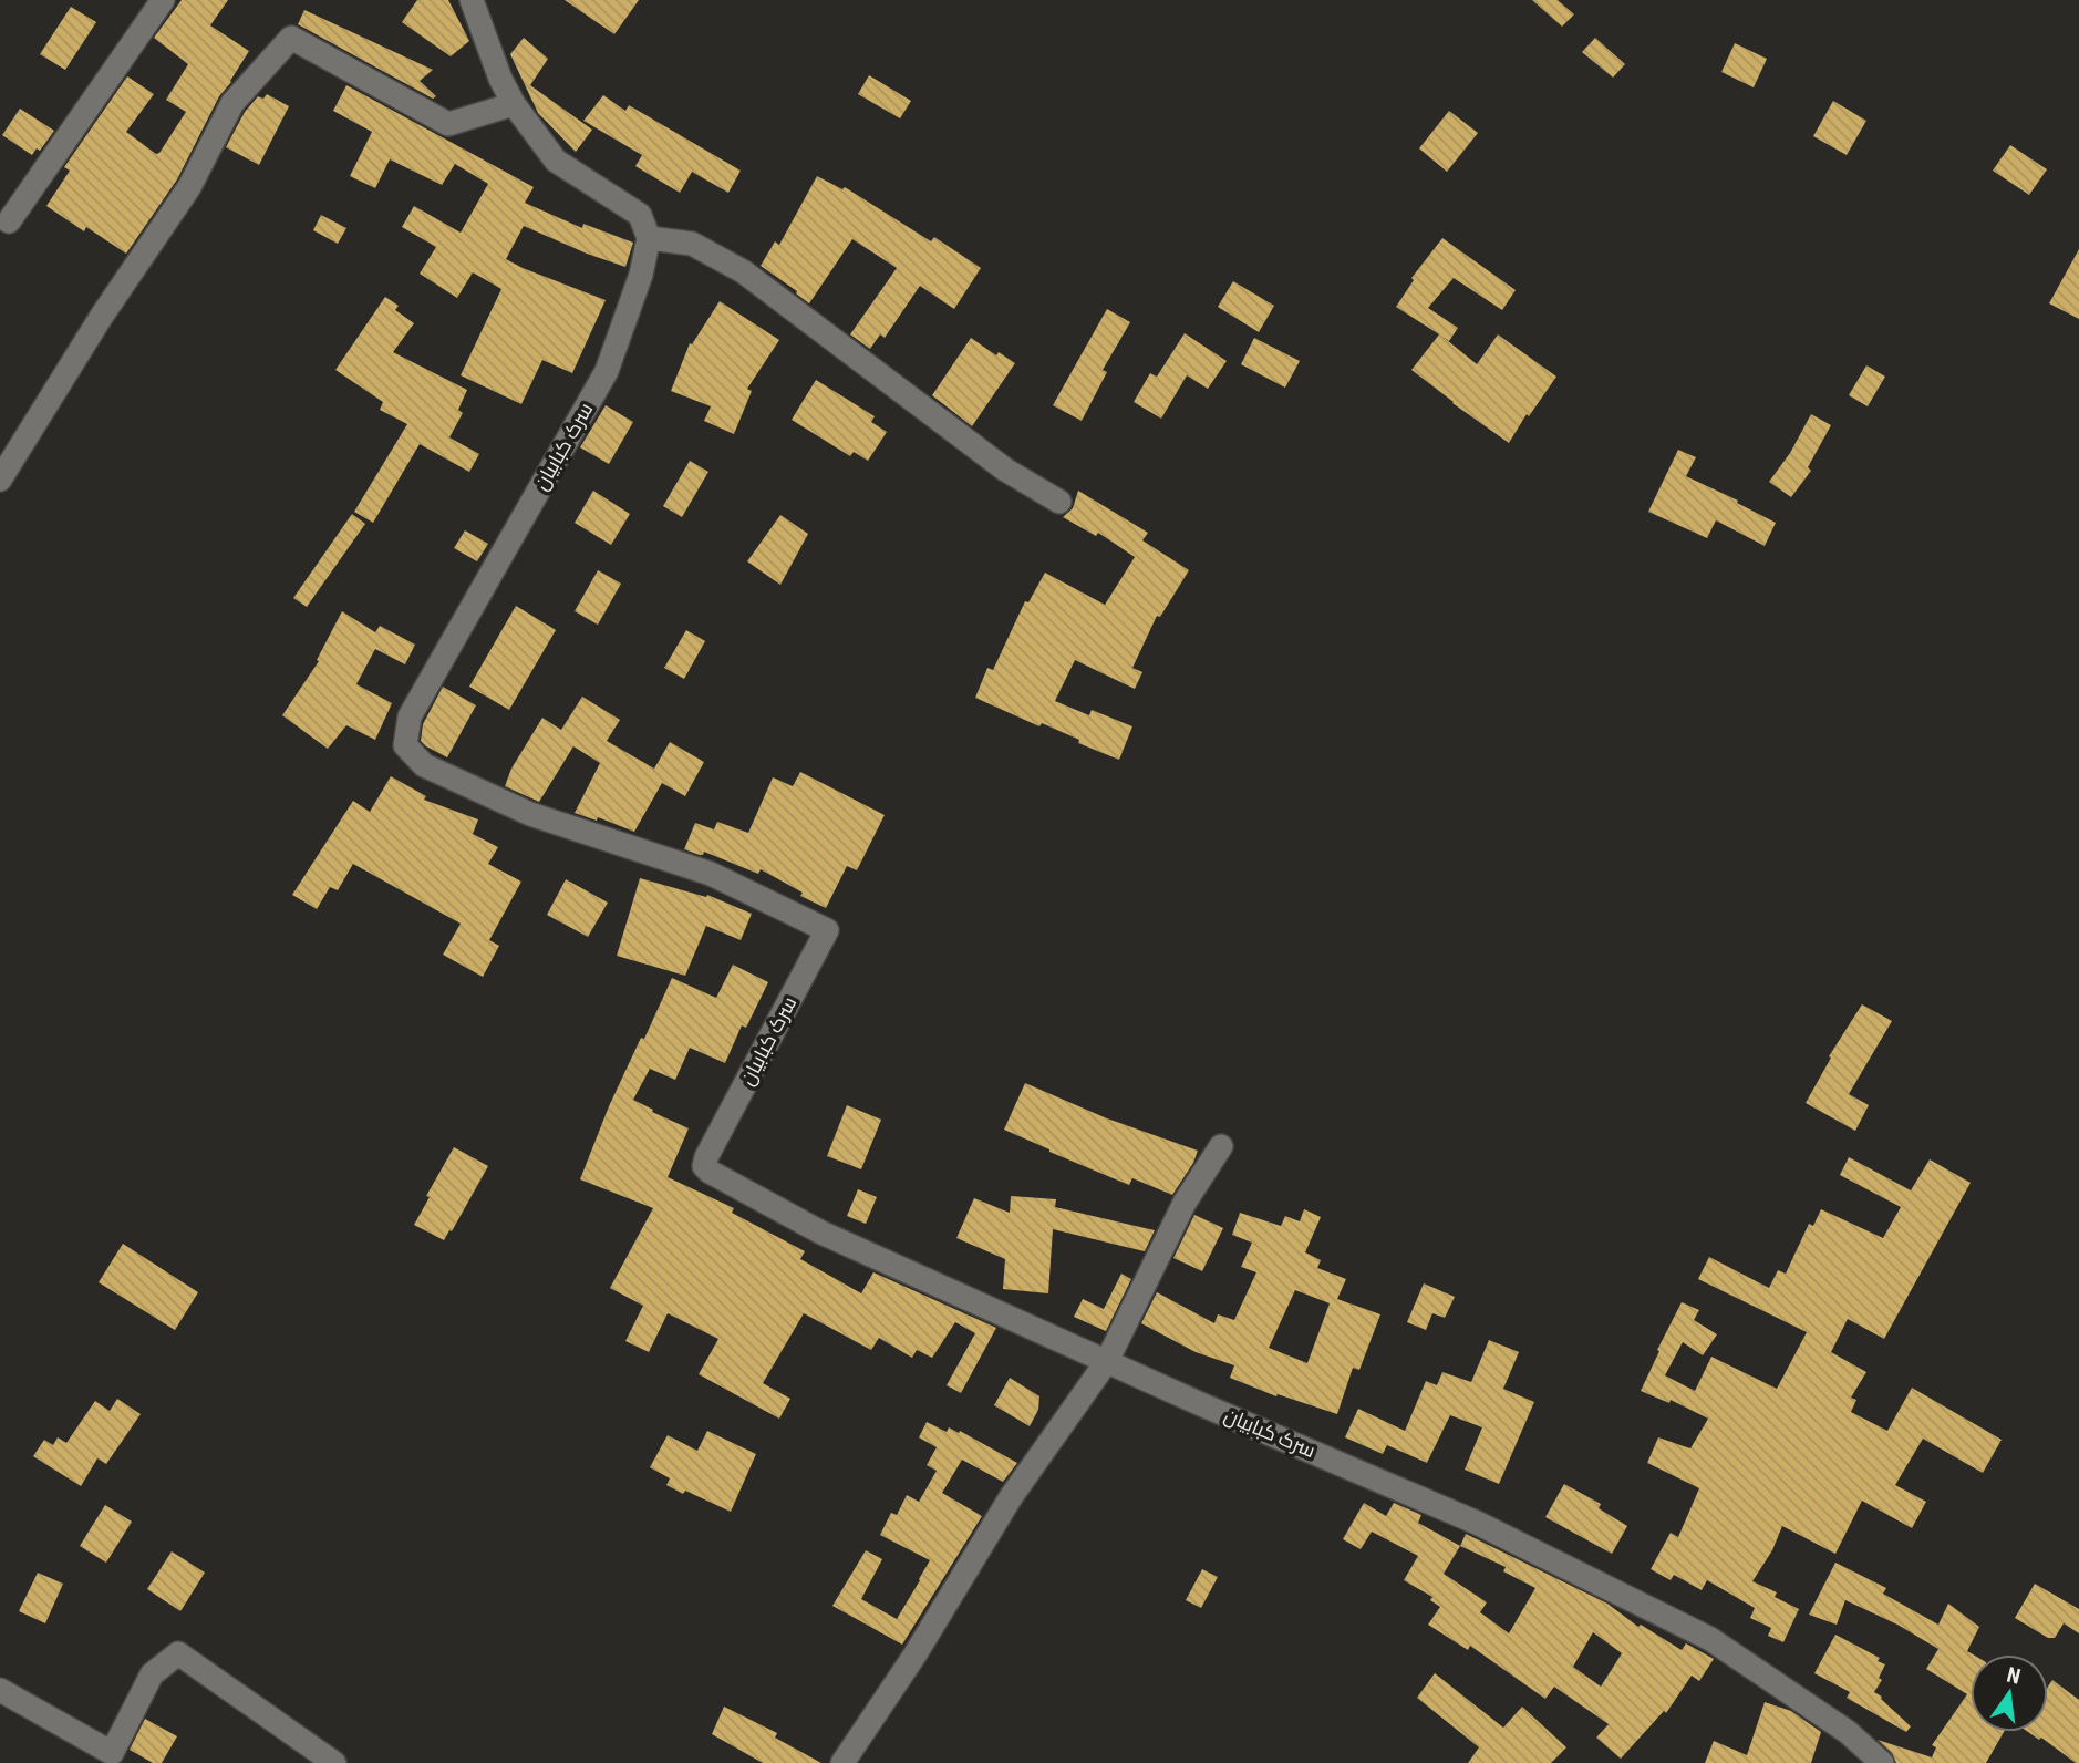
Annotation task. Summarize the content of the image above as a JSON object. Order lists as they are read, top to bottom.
{
  "streets": {
    "street": ["سرک کبابیان"]
  },
  "north": "top"
}
